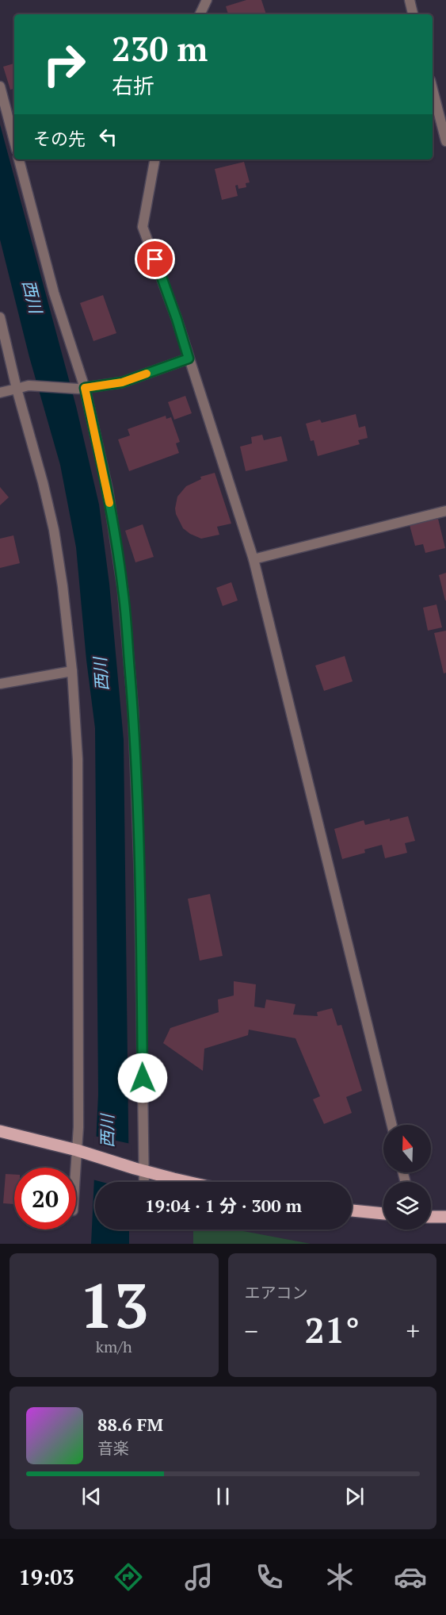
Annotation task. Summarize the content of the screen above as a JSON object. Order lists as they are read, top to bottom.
{
  "water": ["西川"],
  "north": "top",
  "page": {
    "turn": ["230 m", "右折"],
    "then": "その先",
    "limit": "20",
    "trip": "19:04 · 1 分 · 300 m",
    "tile": [
      ["13", "km/h"],
      "エアコン"
    ],
    "heat": ["−", "21°", "+"],
    "song": ["88.6 FM", "音楽"],
    "tabs": "19:03"
  }
}
